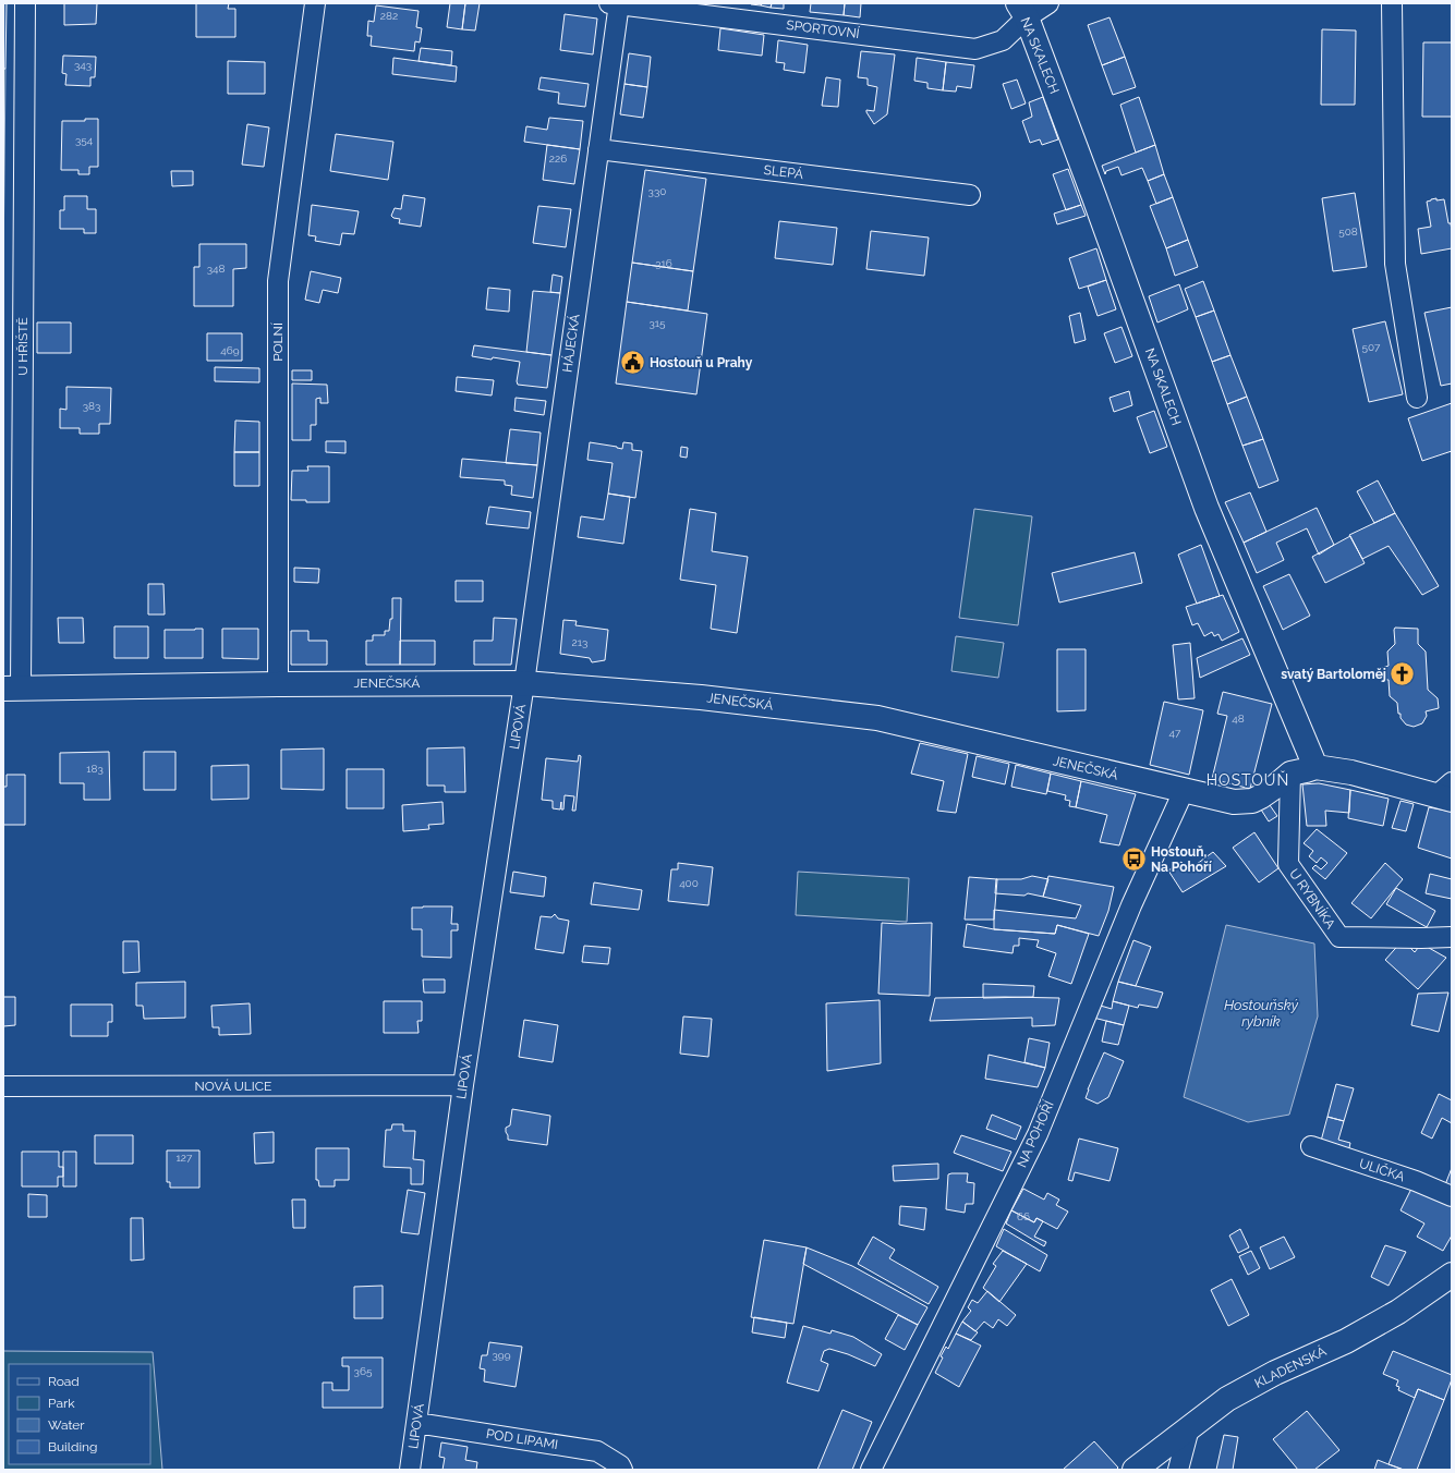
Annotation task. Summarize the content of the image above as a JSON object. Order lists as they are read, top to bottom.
{
  "streets": {
    "street": [
      "SPORTOVNÍ",
      "NA SKALECH",
      "SLEPÁ",
      "POLNÍ",
      "HÁJECKÁ",
      "U HŘIŠTĚ",
      "JENEČSKÁ",
      "LIPOVÁ",
      "U RYBNÍKA",
      "NOVÁ ULICE",
      "NA POHOŘÍ",
      "ULIČKA",
      "KLADENSKÁ",
      "POD LIPAMI"
    ]
  },
  "crossings": [
    ["SPORTOVNÍ", "NA SKALECH"],
    ["SPORTOVNÍ", "HÁJECKÁ"],
    ["NA SKALECH", "JENEČSKÁ"],
    ["SLEPÁ", "HÁJECKÁ"],
    ["POLNÍ", "JENEČSKÁ"],
    ["HÁJECKÁ", "JENEČSKÁ"],
    ["HÁJECKÁ", "LIPOVÁ"],
    ["U HŘIŠTĚ", "JENEČSKÁ"],
    ["JENEČSKÁ", "LIPOVÁ"],
    ["JENEČSKÁ", "U RYBNÍKA"],
    ["JENEČSKÁ", "NA POHOŘÍ"],
    ["LIPOVÁ", "NOVÁ ULICE"],
    ["LIPOVÁ", "POD LIPAMI"]
  ],
  "districts": ["HOSTOUŇ"],
  "water": ["Hostouňský rybník"],
  "places": {
    "public building": ["Hostouň u Prahy"],
    "church": ["svatý Bartoloměj"],
    "bus stop": ["Hostouň, Na Pohoří"]
  },
  "house_numbers": [
    "282",
    "343",
    "354",
    "226",
    "330",
    "508",
    "316",
    "348",
    "315",
    "507",
    "469",
    "383",
    "213",
    "48",
    "47",
    "183",
    "400",
    "127",
    "66",
    "399",
    "365"
  ],
  "legend": [
    "Road",
    "Park",
    "Water",
    "Building"
  ]
}
